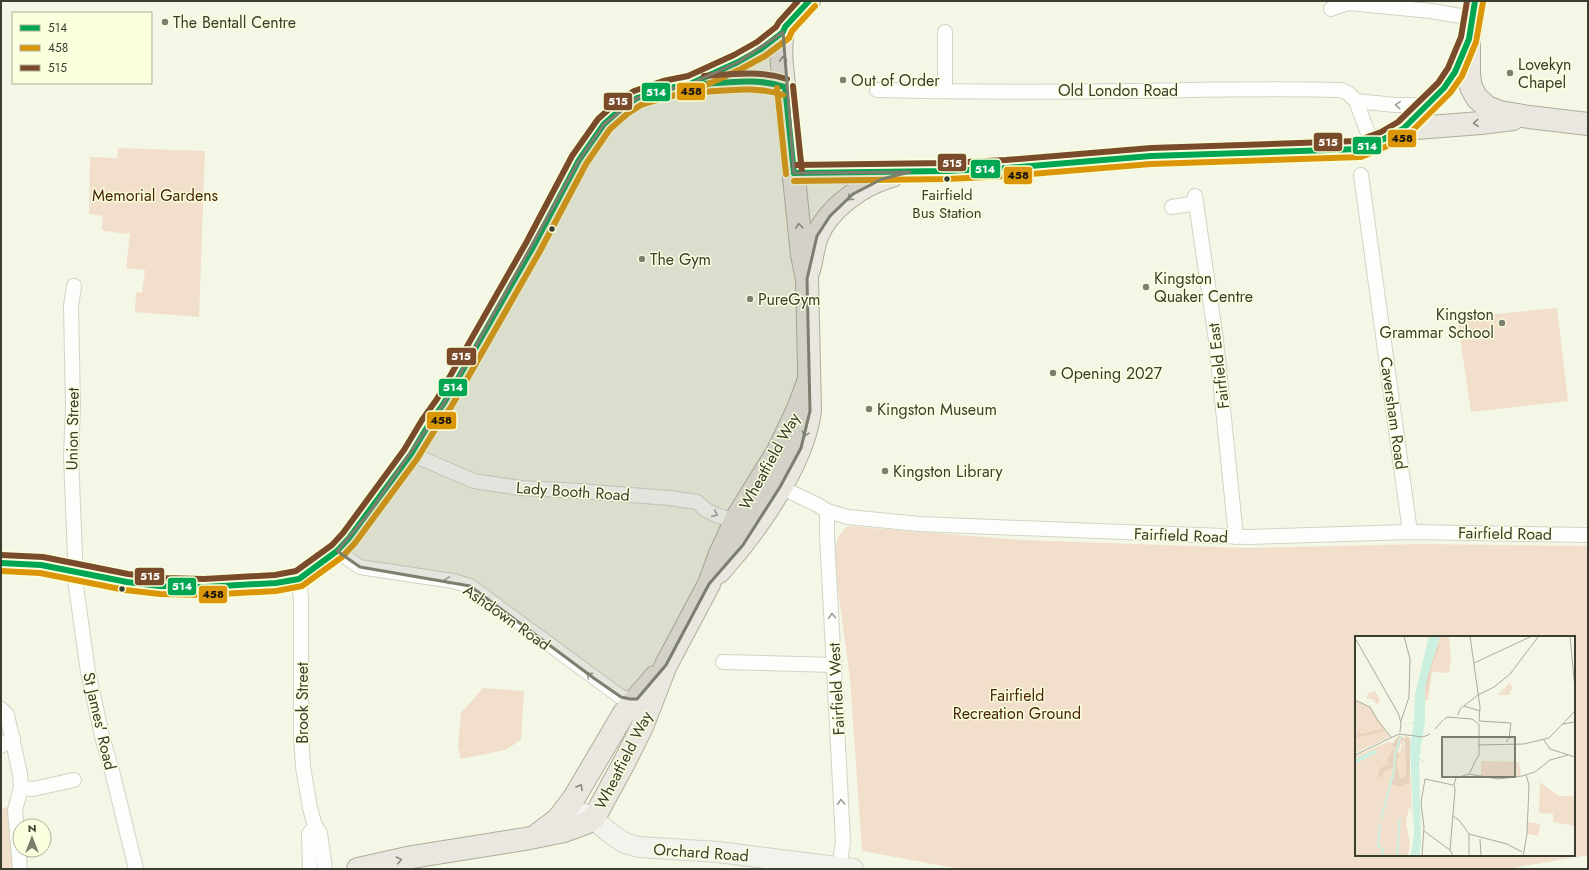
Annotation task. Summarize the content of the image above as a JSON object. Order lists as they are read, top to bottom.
{
  "streets": {
    "main road": ["Wheatfield Way"],
    "street": [
      "Old London Road",
      "Fairfield East",
      "Caversham Road",
      "Union Street",
      "Lady Booth Road",
      "Fairfield Road",
      "Ashdown Road",
      "Fairfield West",
      "Brook Street",
      "St James' Road",
      "Orchard Road"
    ]
  },
  "crossings": [
    ["Fairfield East", "Fairfield Road"],
    ["Caversham Road", "Fairfield Road"],
    ["Union Street", "St James' Road"],
    ["Wheatfield Way", "Lady Booth Road"],
    ["Wheatfield Way", "Fairfield Road"],
    ["Wheatfield Way", "Ashdown Road"],
    ["Wheatfield Way", "Orchard Road"],
    ["Fairfield Road", "Fairfield West"],
    ["Fairfield West", "Orchard Road"]
  ],
  "one_way": ["Lady Booth Road", "Ashdown Road", "Fairfield West"],
  "parks": ["Memorial Gardens", "Fairfield Recreation Ground"],
  "places": [
    "The Bentall Centre",
    "Lovekyn Chapel",
    "Out of Order",
    "Fairfield Bus Station",
    "The Gym",
    "Kingston Quaker Centre",
    "PureGym",
    "Kingston Grammar School",
    "Opening 2027",
    "Kingston Museum",
    "Kingston Library"
  ],
  "lines": ["transit line 514", "transit line 515", "transit line 458"],
  "legend": ["514", "458", "515"],
  "north": "top"
}
